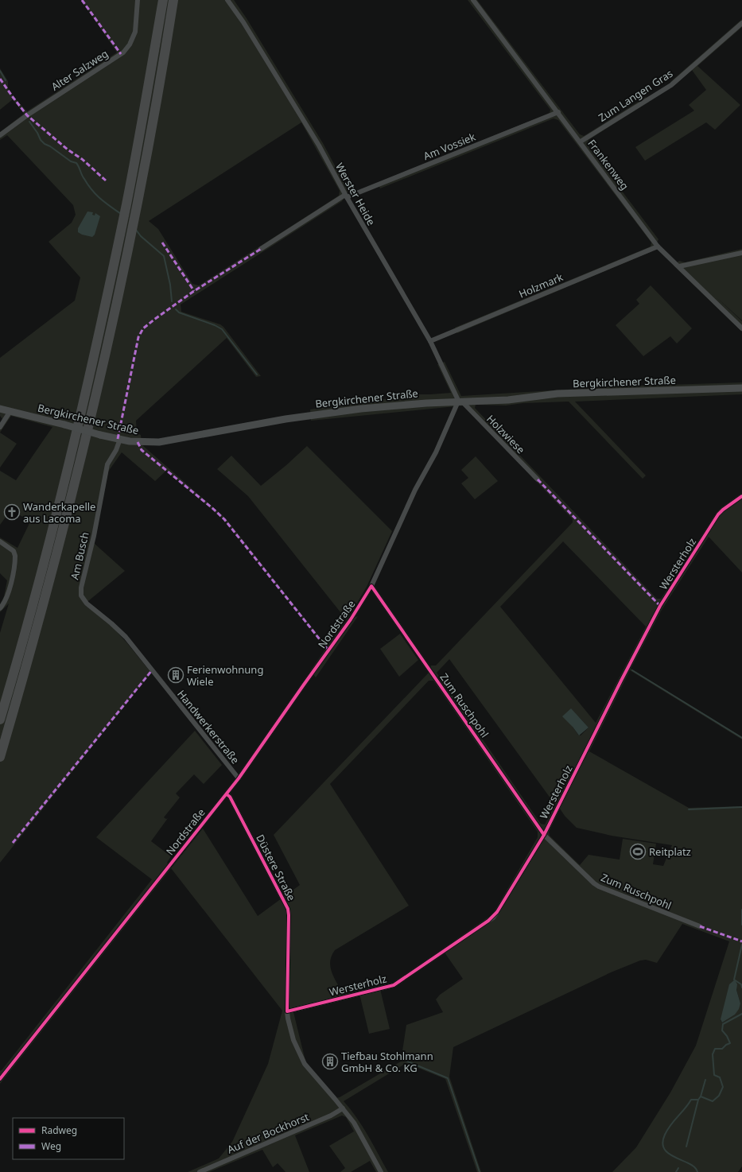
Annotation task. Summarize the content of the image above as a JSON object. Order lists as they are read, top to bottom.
{
  "streets": {
    "street": [
      "Alter Salzweg",
      "Zum Langen Gras",
      "Am Vossiek",
      "Frankenweg",
      "Werster Heide",
      "Holzmark",
      "Bergkirchener Straße",
      "Holzwiese",
      "Am Busch",
      "Wersterholz",
      "Nordstraße",
      "Zum Ruschpohl",
      "Handwerkerstraße",
      "Düstere Straße",
      "Auf der Bockhorst"
    ]
  },
  "crossings": [
    ["Zum Langen Gras", "Frankenweg"],
    ["Am Vossiek", "Frankenweg"],
    ["Am Vossiek", "Werster Heide"],
    ["Frankenweg", "Holzmark"],
    ["Werster Heide", "Holzmark"],
    ["Werster Heide", "Bergkirchener Straße"],
    ["Werster Heide", "Holzwiese"],
    ["Werster Heide", "Nordstraße"],
    ["Bergkirchener Straße", "Holzwiese"],
    ["Bergkirchener Straße", "Am Busch"],
    ["Bergkirchener Straße", "Nordstraße"],
    ["Holzwiese", "Nordstraße"],
    ["Am Busch", "Handwerkerstraße"],
    ["Wersterholz", "Zum Ruschpohl"],
    ["Wersterholz", "Düstere Straße"],
    ["Nordstraße", "Zum Ruschpohl"],
    ["Nordstraße", "Handwerkerstraße"],
    ["Nordstraße", "Düstere Straße"],
    ["Düstere Straße", "Auf der Bockhorst"]
  ],
  "places": {
    "church": ["Wanderkapelle aus Lacoma"],
    "building": ["Ferienwohnung Wiele", "Tiefbau Stohlmann GmbH & Co. KG"],
    "sports": ["Reitplatz"]
  },
  "legend": ["Radweg", "Weg"]
}
